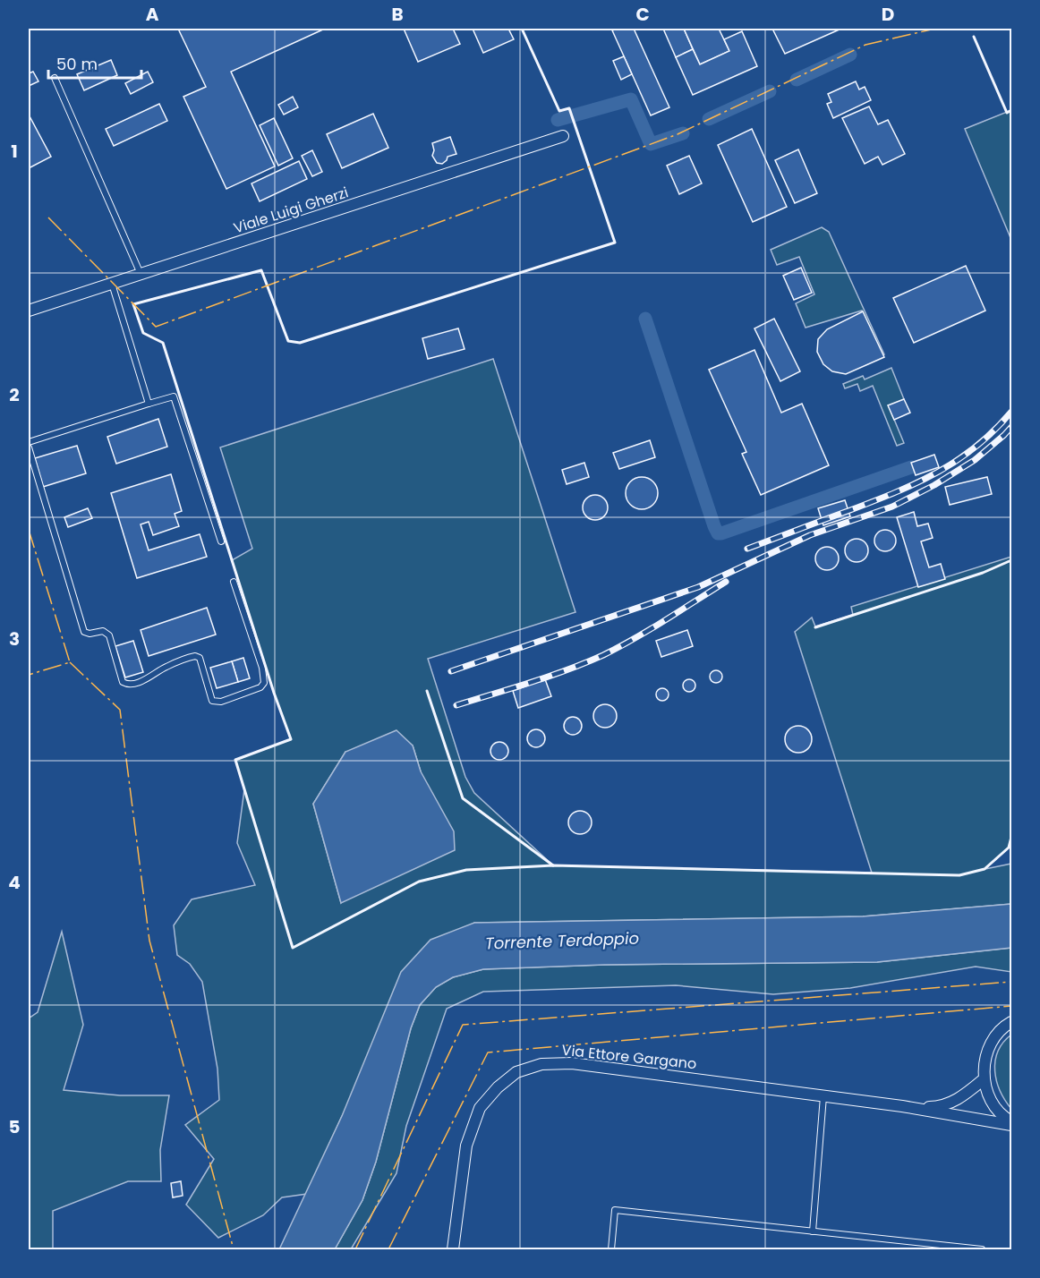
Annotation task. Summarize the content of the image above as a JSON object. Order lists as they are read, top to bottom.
{
  "streets": {
    "street": ["Viale Luigi Gherzi", "Via Ettore Gargano"]
  },
  "water": ["Torrente Terdoppio"],
  "scale_bar": "50 m",
  "grid": {
    "columns": [
      "A",
      "B",
      "C",
      "D"
    ],
    "rows": [
      "1",
      "2",
      "3",
      "4",
      "5"
    ]
  }
}
